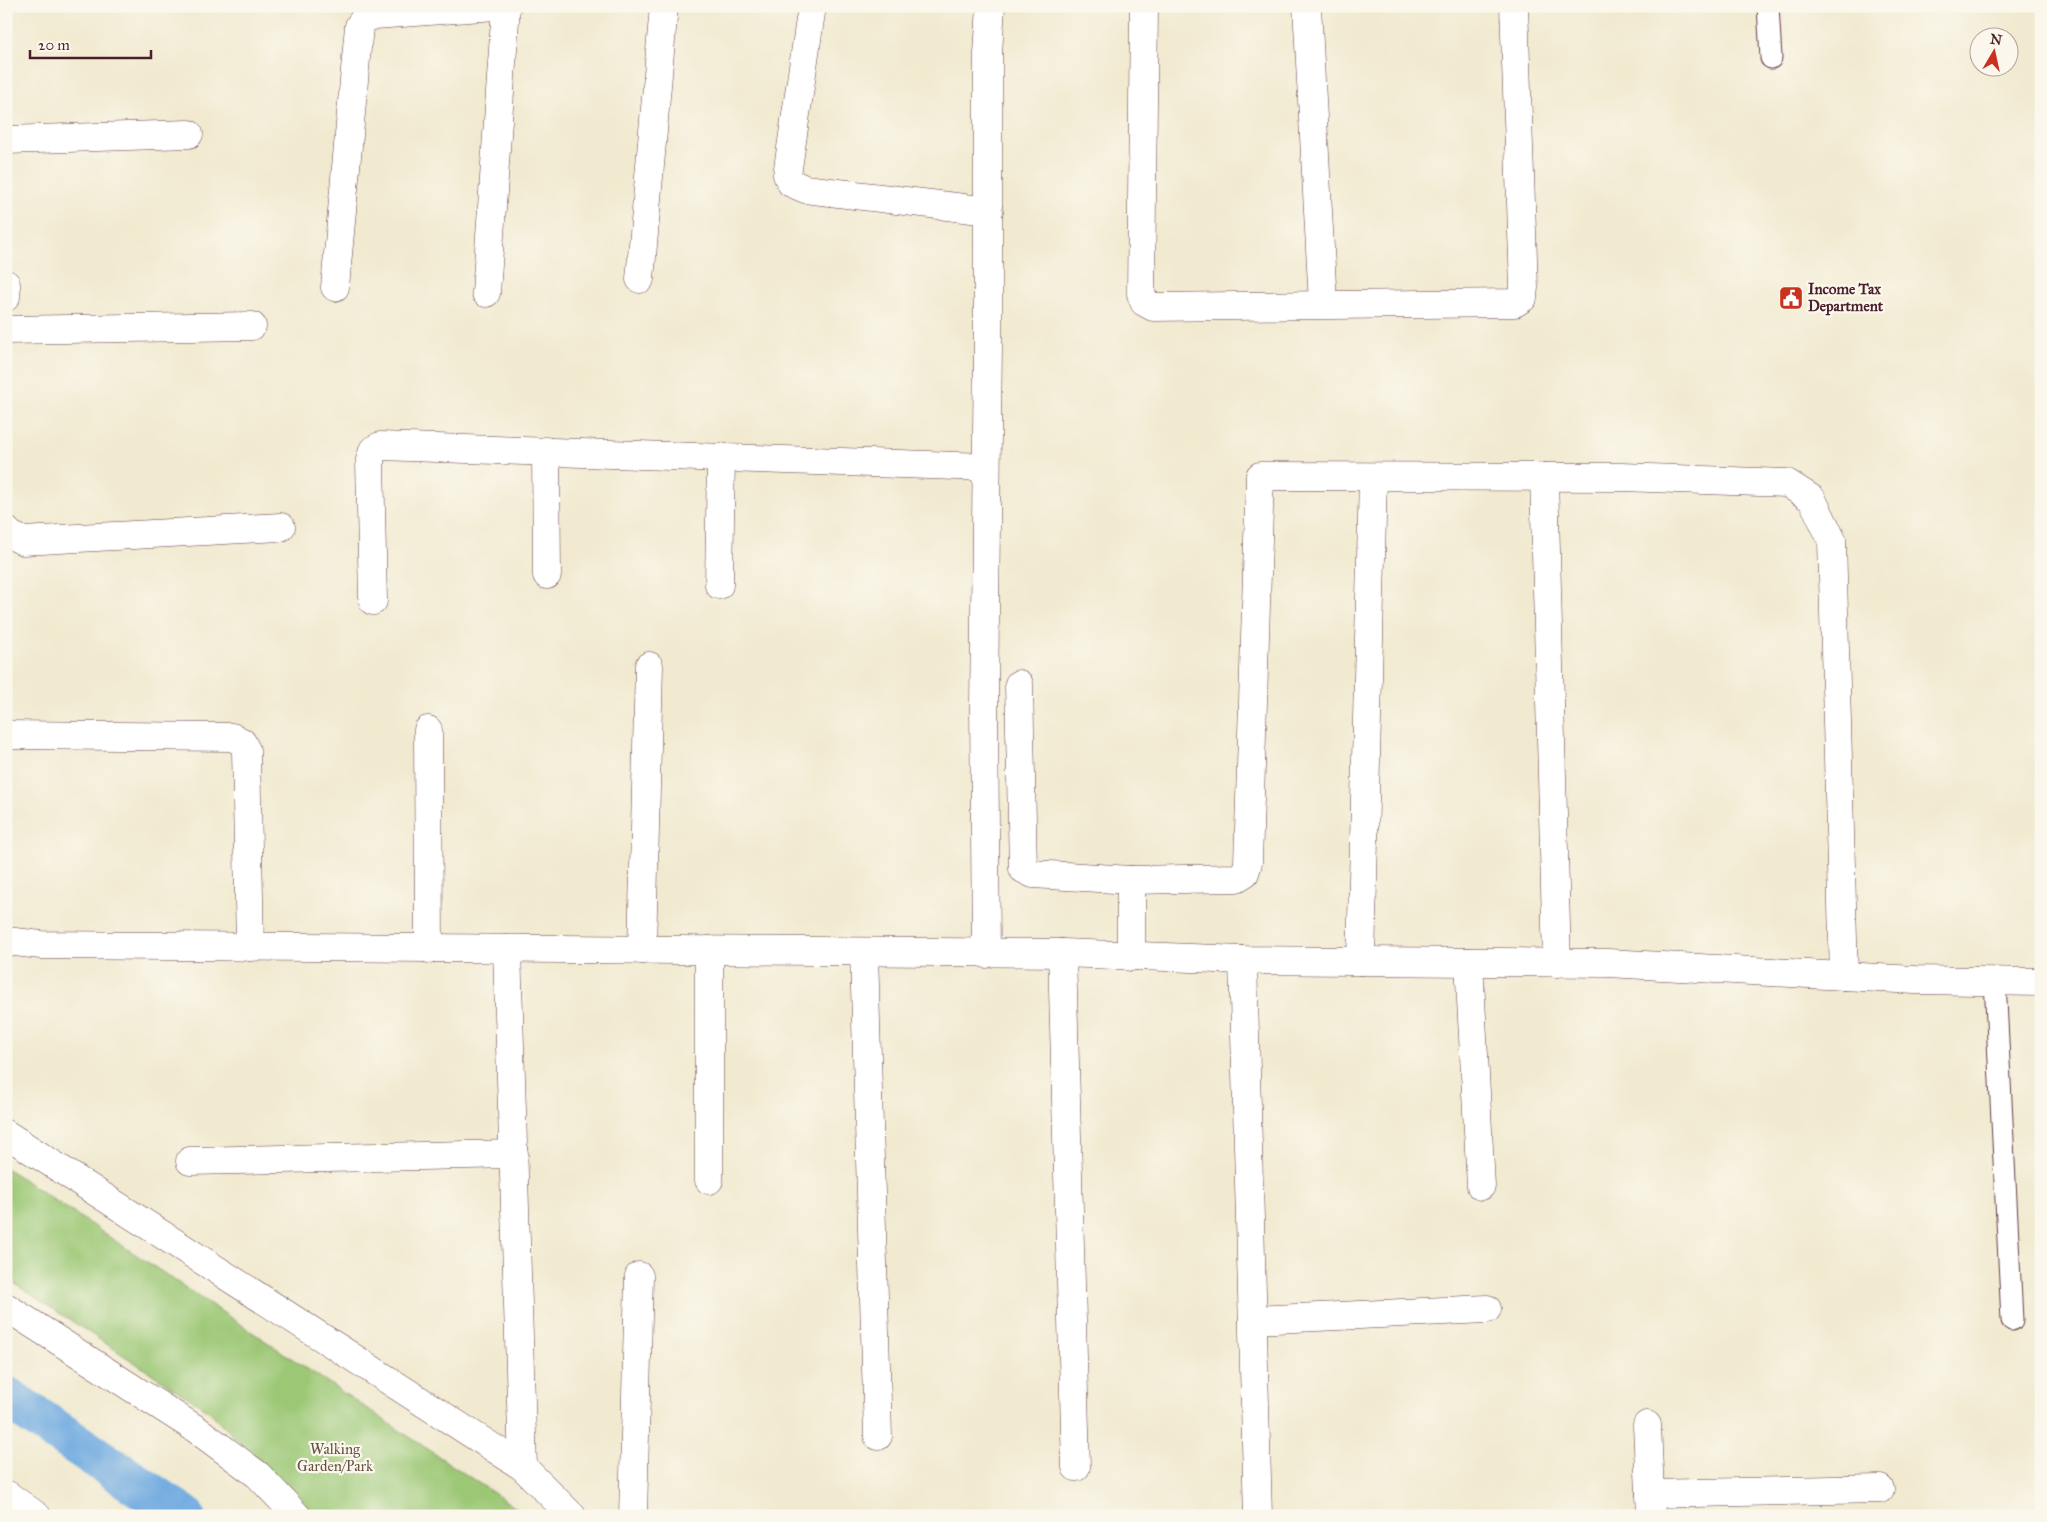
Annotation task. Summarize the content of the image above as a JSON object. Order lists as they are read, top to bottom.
{
  "parks": ["Walking Garden/Park"],
  "places": {
    "public building": ["Income Tax Department"]
  },
  "scale_bar": "20 m",
  "north": "top"
}
